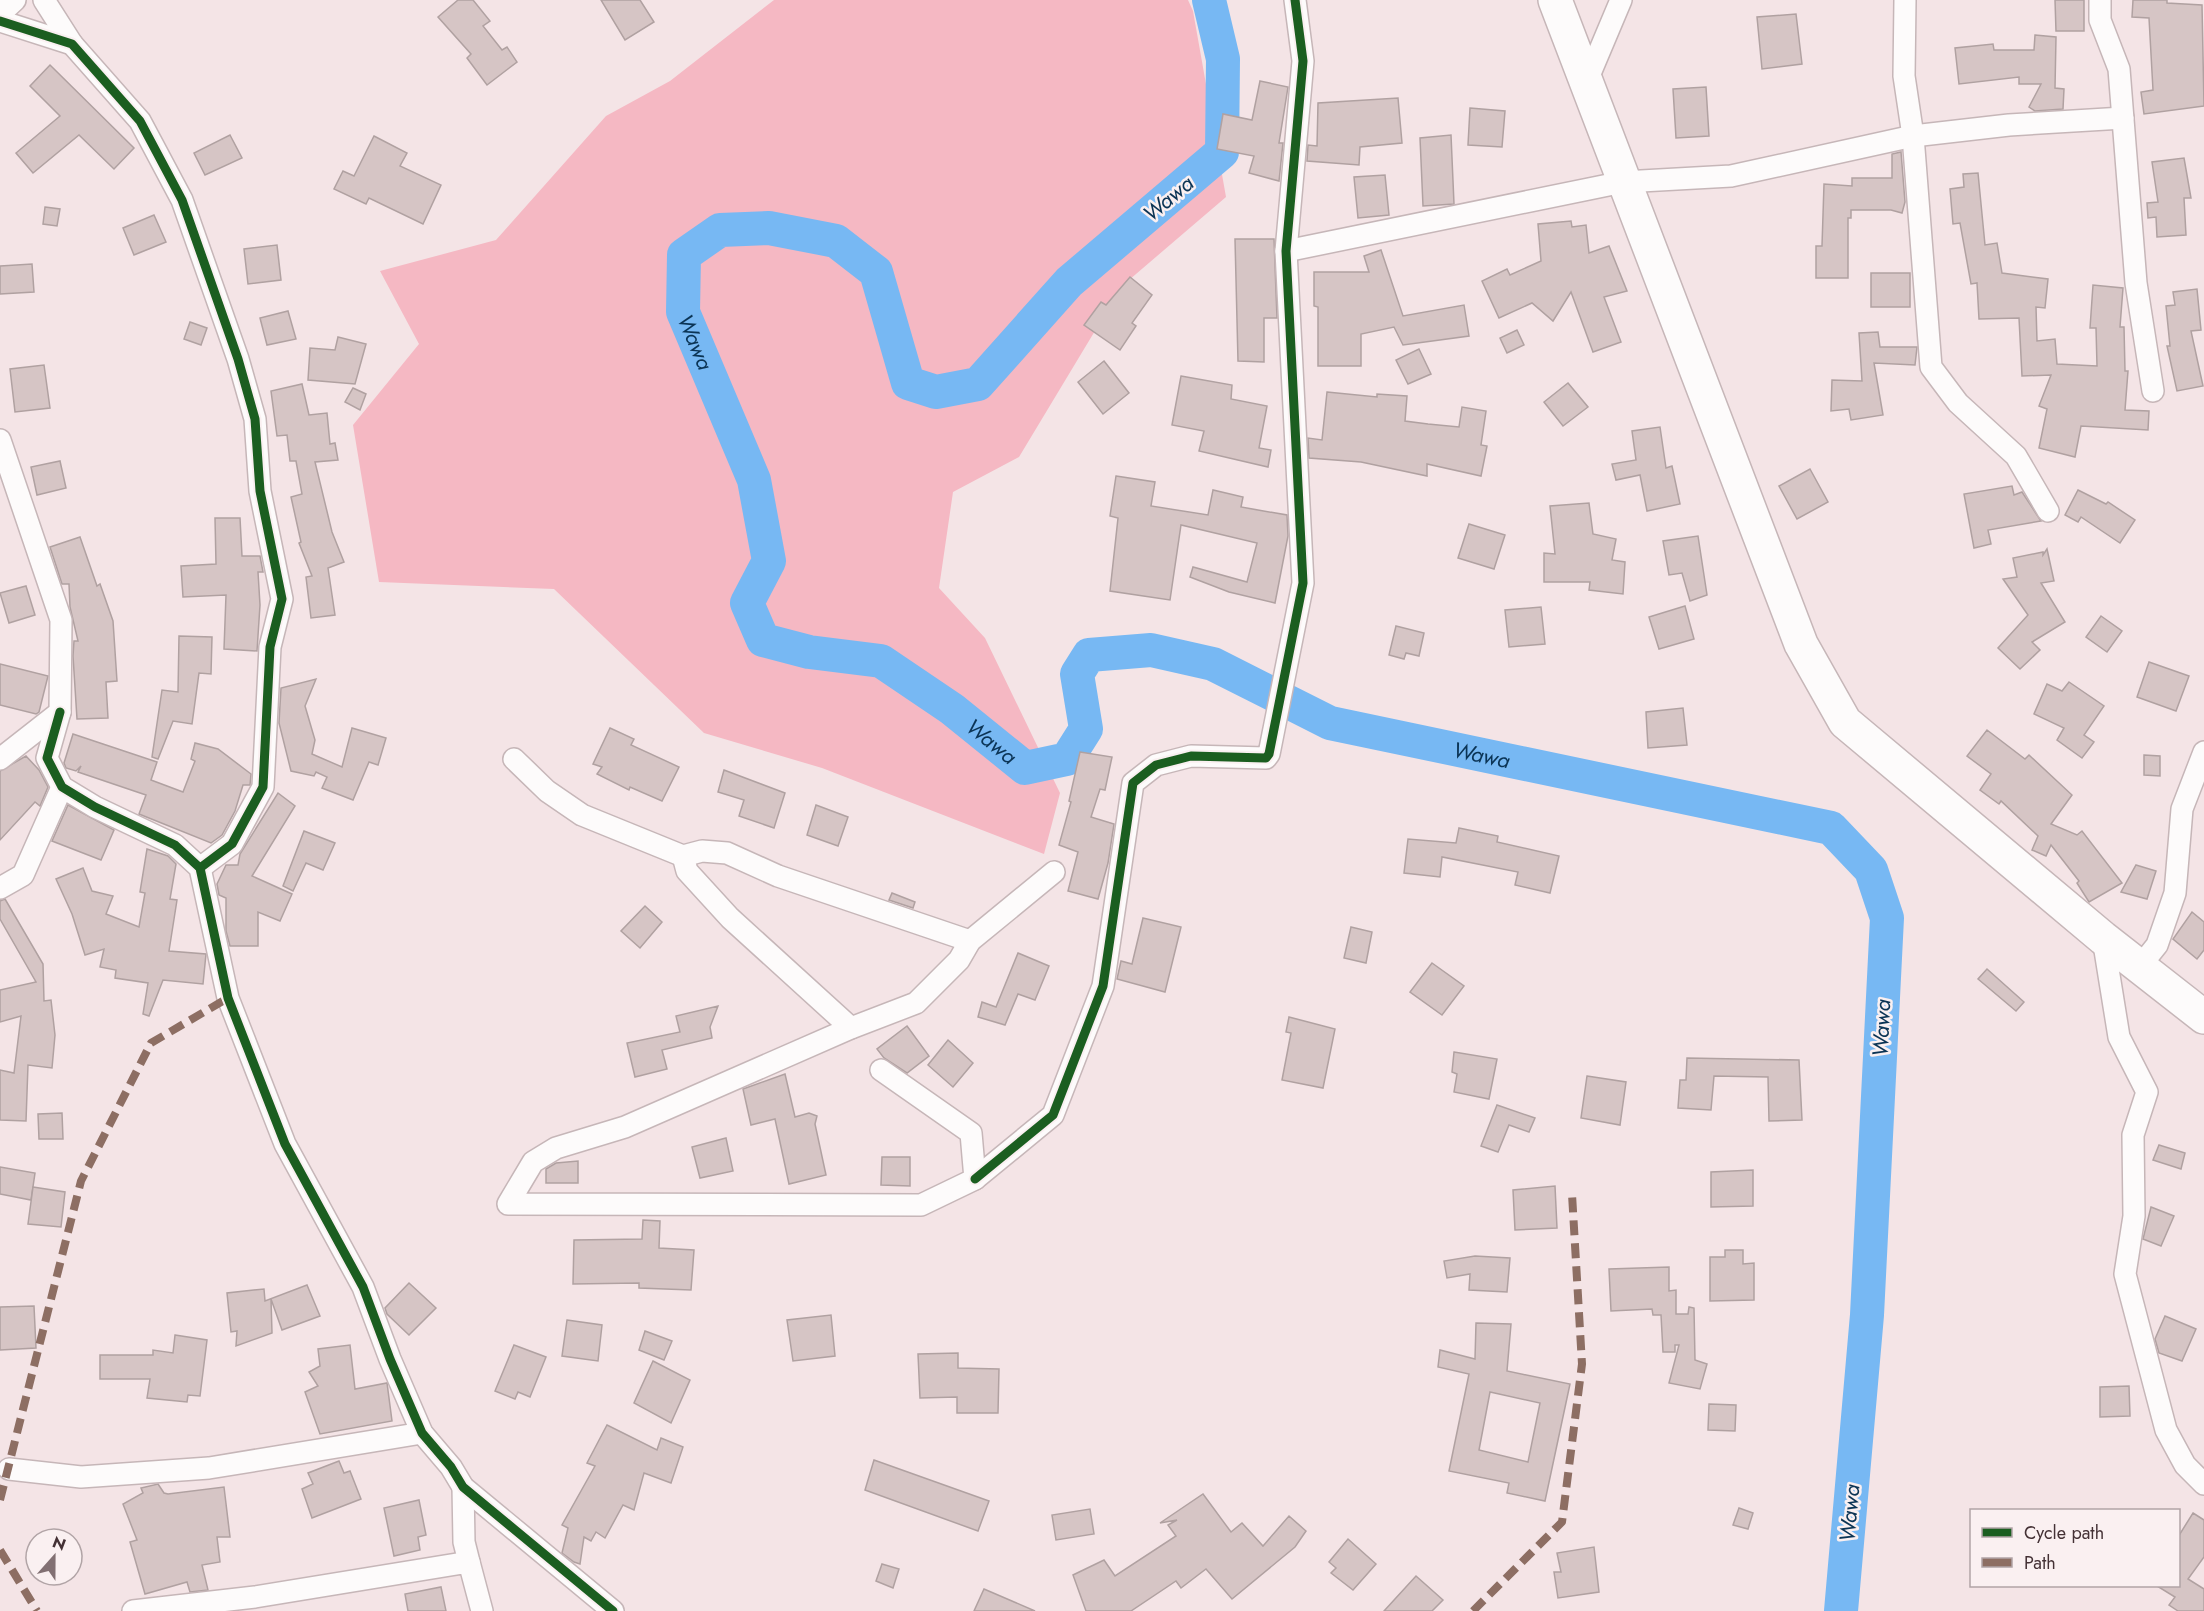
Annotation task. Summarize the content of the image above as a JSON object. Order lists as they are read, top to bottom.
{
  "water": ["Wawa"],
  "legend": ["Cycle path", "Path"],
  "north": "top"
}
